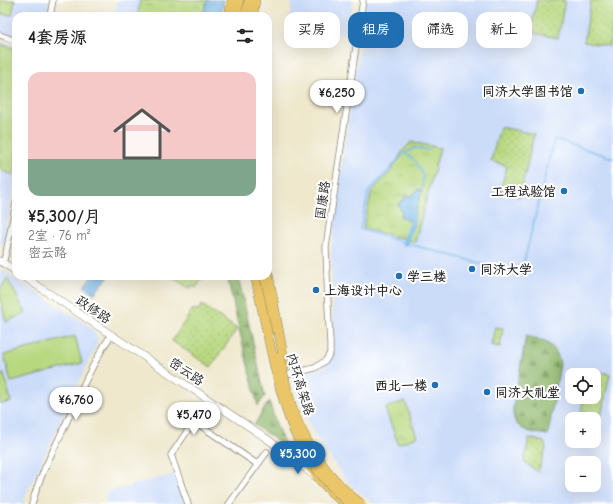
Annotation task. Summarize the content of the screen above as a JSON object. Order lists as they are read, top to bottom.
{
  "streets": {
    "main road": ["内环高架路"],
    "street": ["国康路", "政修路", "密云路"]
  },
  "crossings": [
    ["政修路", "密云路"]
  ],
  "places": [
    "同济大学图书馆",
    "工程试验馆",
    "同济大学",
    "学三楼",
    "上海设计中心",
    "西北一楼",
    "同济大礼堂"
  ],
  "page": {
    "chip": [
      "买房",
      "租房",
      "筛选",
      "新上"
    ],
    "heading": "4套房源",
    "list": [
      {
        "name": "¥5,300/月",
        "note": "2室 · 76 m² · 密云路"
      }
    ],
    "price": [
      "¥6,250",
      "¥6,760",
      "¥5,470",
      "¥5,300"
    ],
    "map_buttons": ["+", "−"]
  }
}
